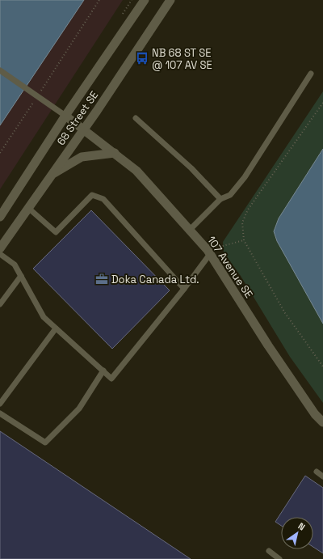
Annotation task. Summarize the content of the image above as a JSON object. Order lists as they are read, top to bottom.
{
  "streets": {
    "street": ["68 Street SE", "107 Avenue SE"]
  },
  "crossings": [
    ["68 Street SE", "107 Avenue SE"]
  ],
  "places": {
    "bus stop": ["NB 68 ST SE @ 107 AV SE"],
    "office": ["Doka Canada Ltd."]
  },
  "north": "top right"
}
